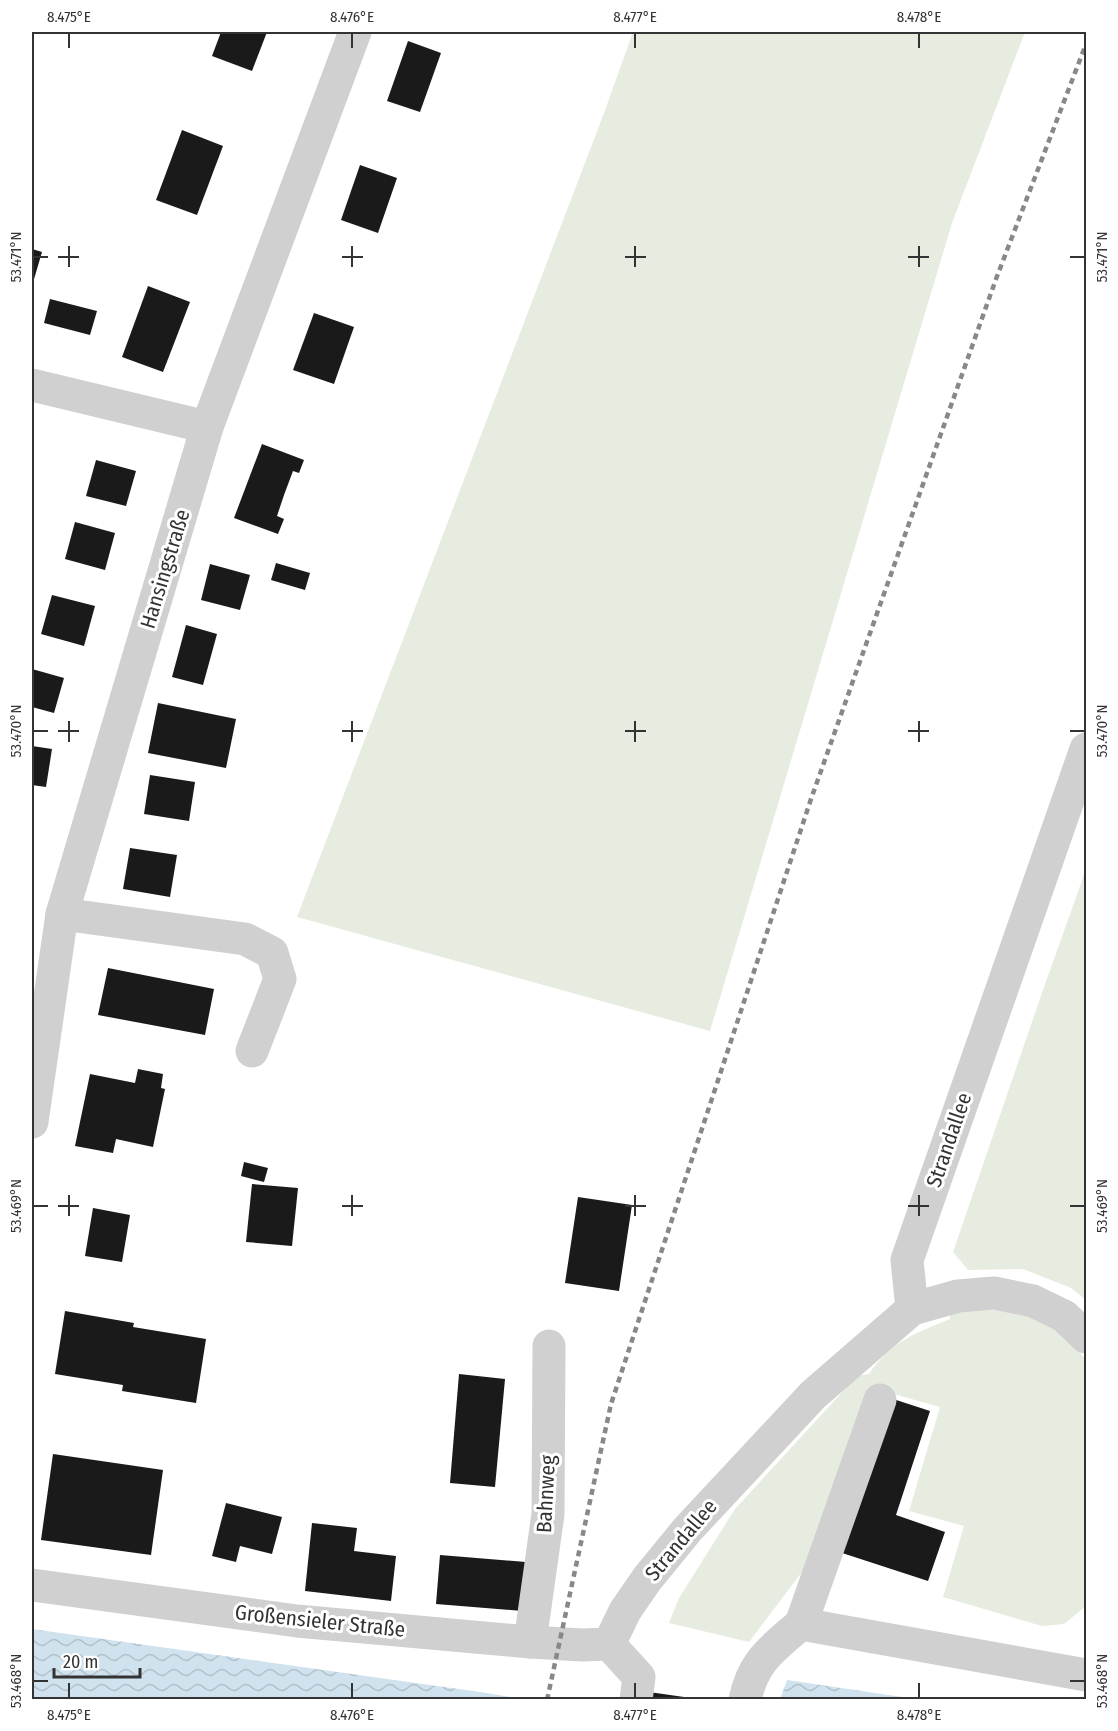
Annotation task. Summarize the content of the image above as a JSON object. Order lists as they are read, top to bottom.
{
  "streets": {
    "street": [
      "Hansingstraße",
      "Strandallee",
      "Bahnweg",
      "Großensieler Straße"
    ]
  },
  "crossings": [
    ["Strandallee", "Großensieler Straße"],
    ["Bahnweg", "Großensieler Straße"]
  ],
  "scale_bar": "20 m",
  "coordinates": [
    "8.475°E",
    "8.476°E",
    "8.477°E",
    "8.478°E",
    "53.471°N",
    "53.470°N",
    "53.469°N",
    "53.468°N"
  ]
}
